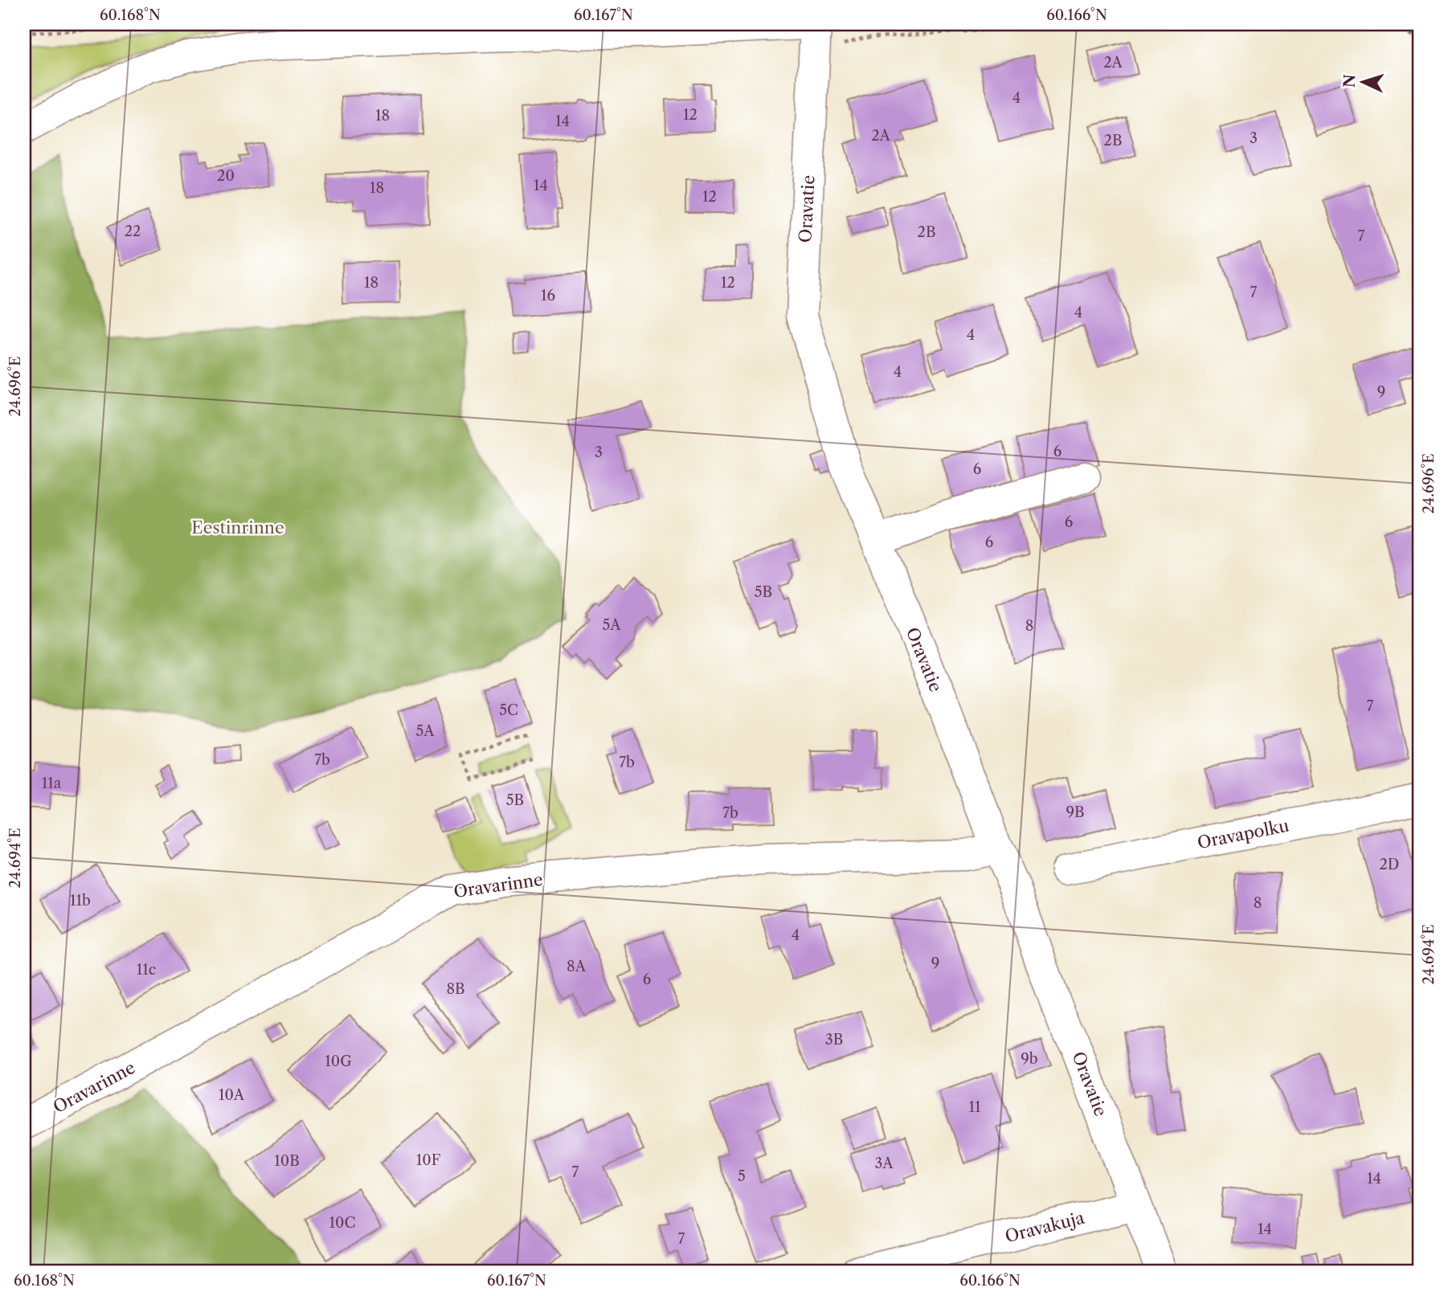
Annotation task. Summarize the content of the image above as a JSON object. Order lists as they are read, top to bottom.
{
  "streets": {
    "street": [
      "Oravatie",
      "Oravapolku",
      "Oravarinne",
      "Oravakuja"
    ]
  },
  "crossings": [
    ["Oravatie", "Oravarinne"],
    ["Oravatie", "Oravakuja"]
  ],
  "parks": ["Eestinrinne"],
  "house_numbers": [
    "2A",
    "4",
    "12",
    "18",
    "14",
    "2A",
    "3",
    "2B",
    "20",
    "14",
    "18",
    "12",
    "22",
    "2B",
    "7",
    "18",
    "12",
    "7",
    "16",
    "4",
    "4",
    "4",
    "9",
    "6",
    "3",
    "6",
    "6",
    "6",
    "5B",
    "5A",
    "8",
    "7",
    "5C",
    "5A",
    "7b",
    "7b",
    "11a",
    "5B",
    "9B",
    "7b",
    "2D",
    "11b",
    "8",
    "4",
    "9",
    "8A",
    "11c",
    "6",
    "8B",
    "3B",
    "9b",
    "10G",
    "10A",
    "11",
    "10F",
    "10B",
    "3A",
    "7",
    "5",
    "14",
    "10C",
    "14",
    "7"
  ],
  "north": "left",
  "coordinates": [
    "60.168°N",
    "60.167°N",
    "60.166°N",
    "24.696°E",
    "24.694°E"
  ]
}
